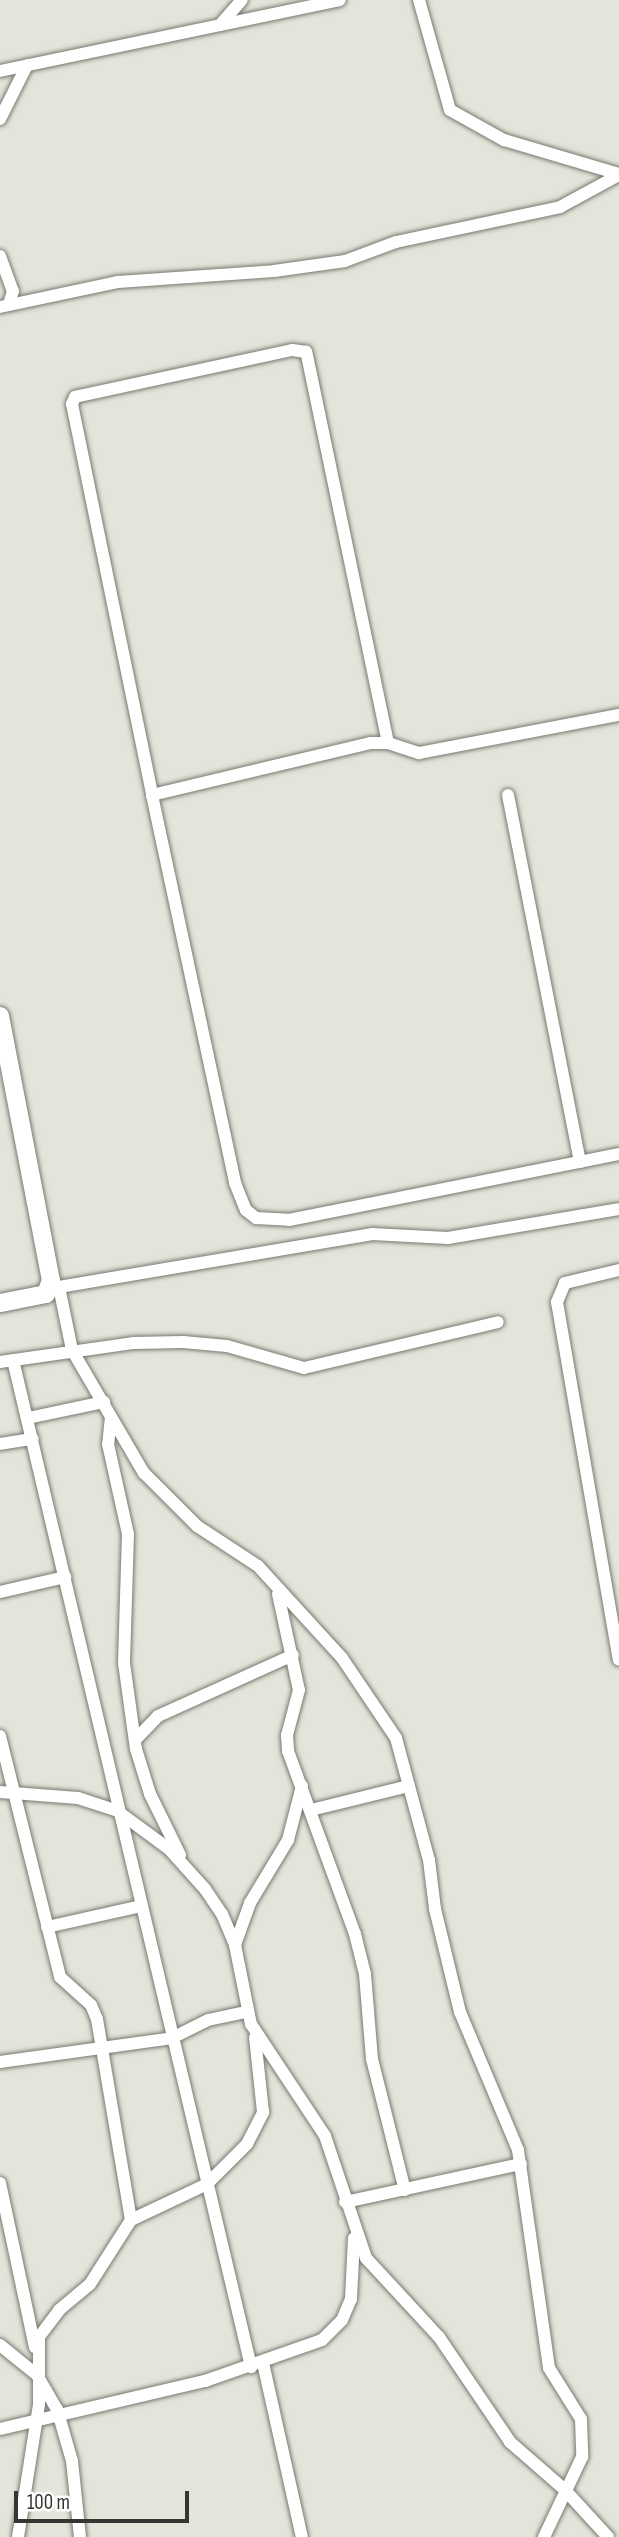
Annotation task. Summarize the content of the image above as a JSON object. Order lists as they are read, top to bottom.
{
  "scale_bar": "100 m"
}
